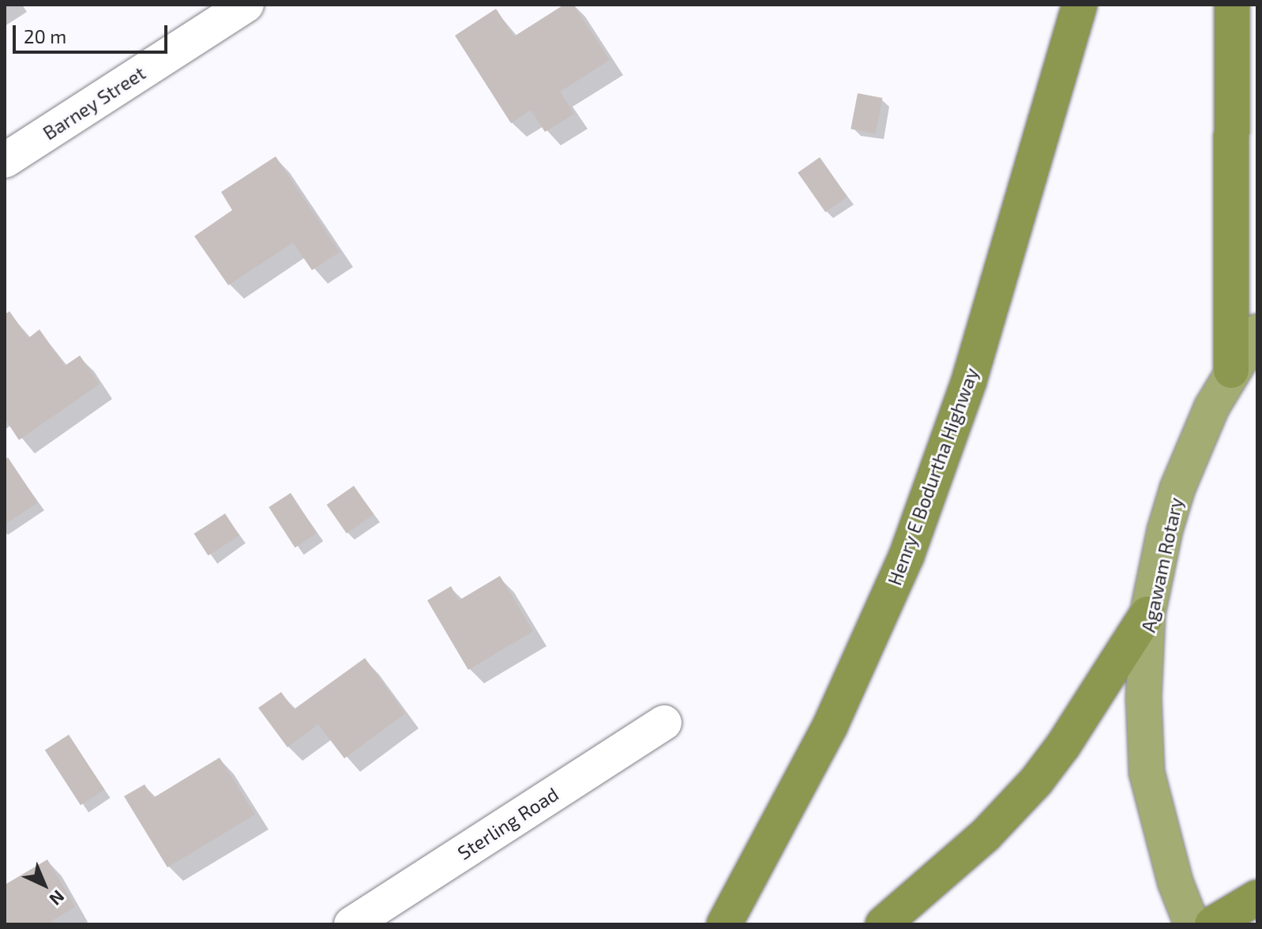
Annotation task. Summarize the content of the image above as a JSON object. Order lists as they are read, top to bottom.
{
  "streets": {
    "highway": ["Henry E Bodurtha Highway", "Agawam Rotary"],
    "street": ["Barney Street", "Sterling Road"]
  },
  "scale_bar": "20 m",
  "north": "bottom right"
}
